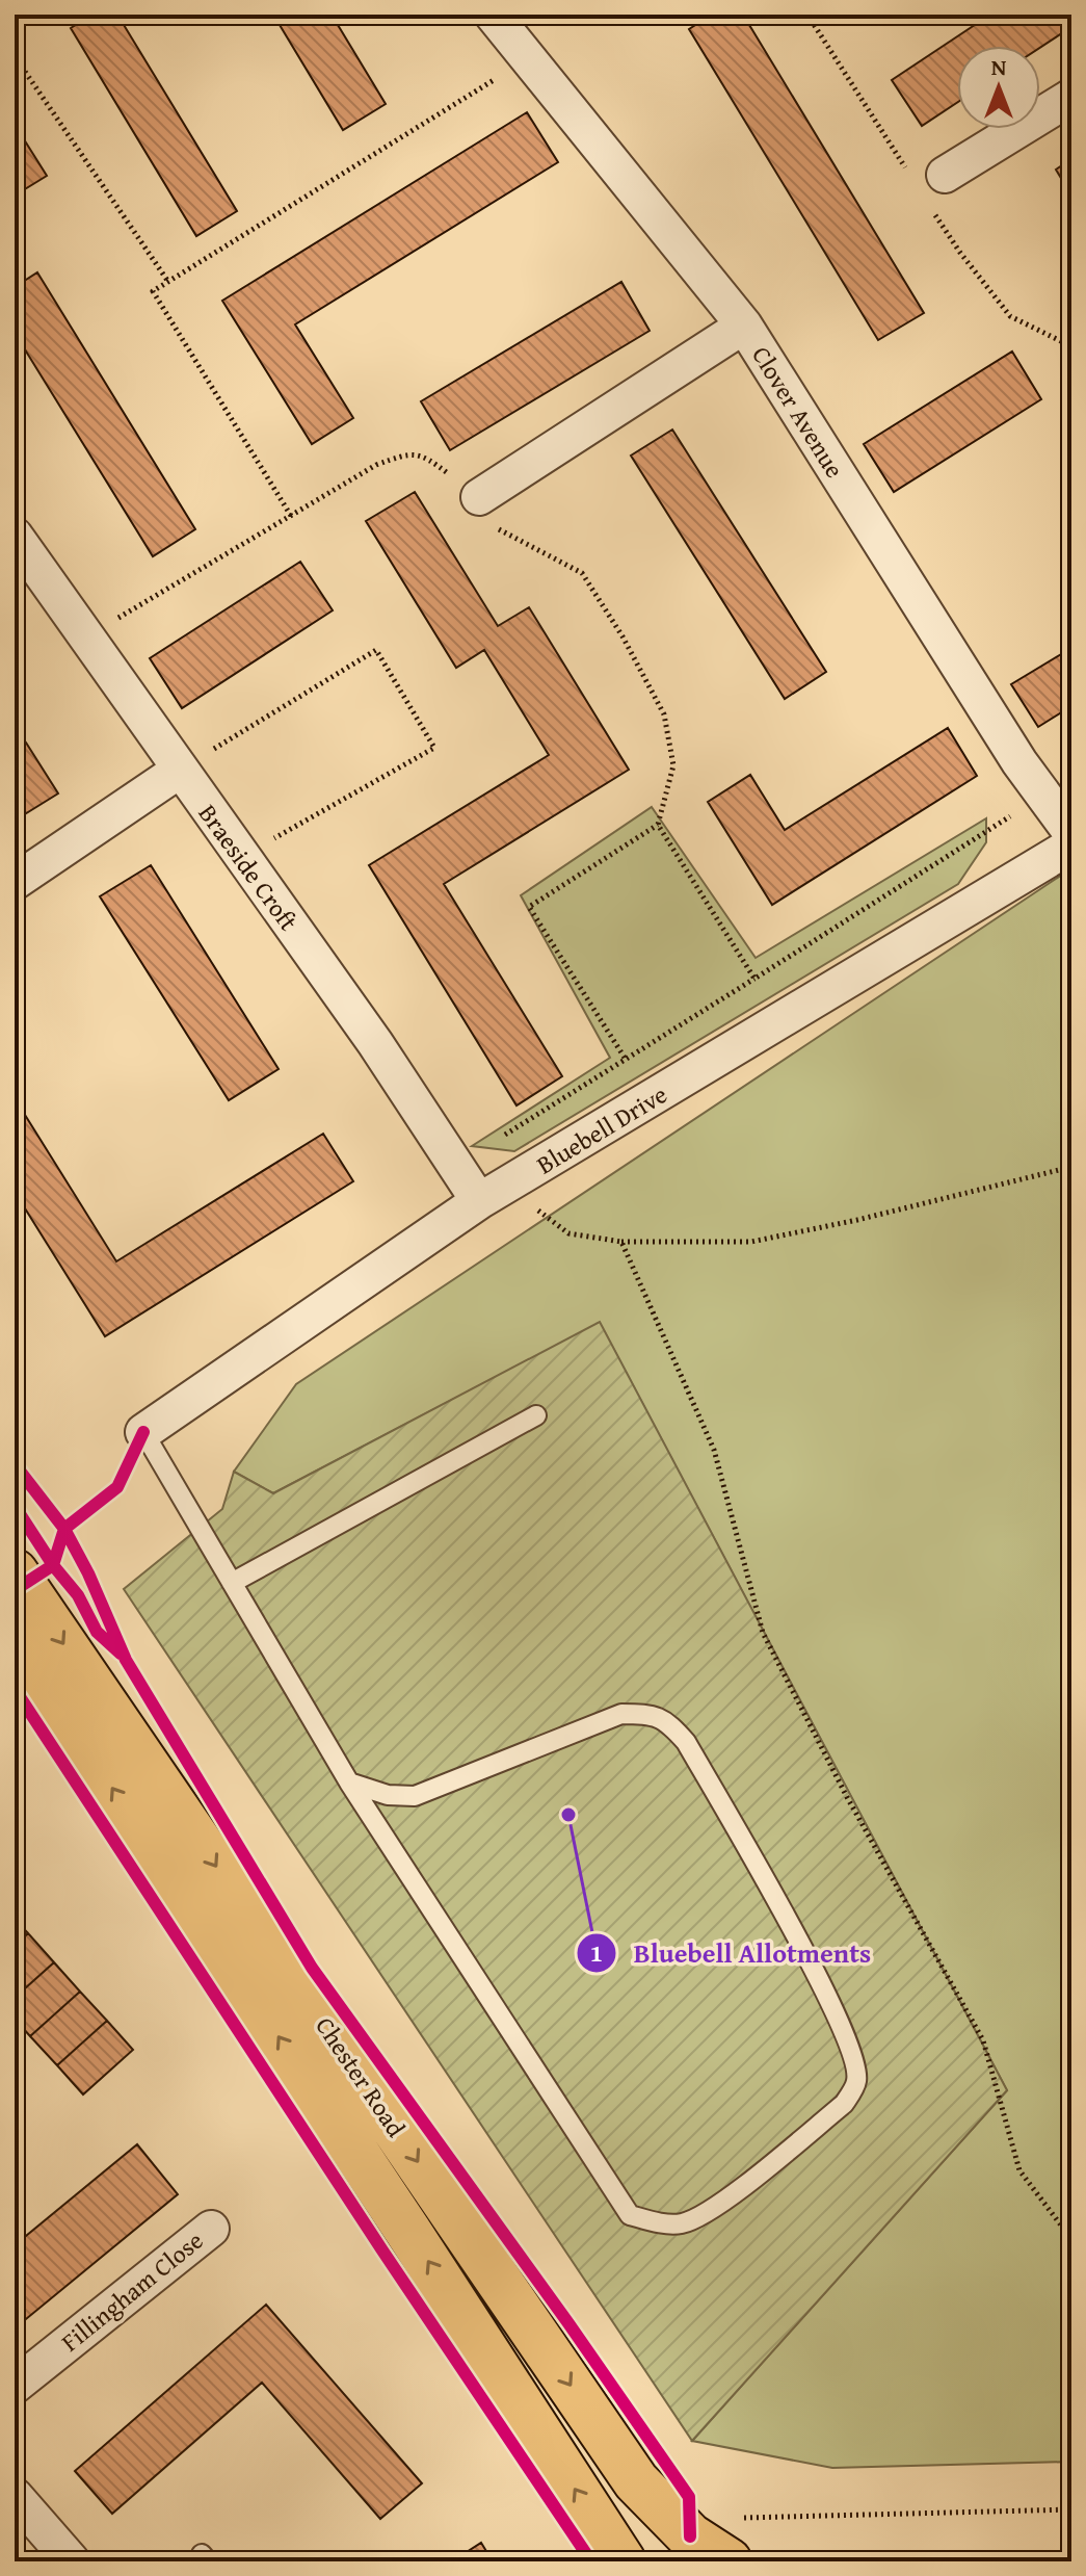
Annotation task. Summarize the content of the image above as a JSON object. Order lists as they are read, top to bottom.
{
  "streets": {
    "highway": ["Chester Road"],
    "street": [
      "Clover Avenue",
      "Braeside Croft",
      "Bluebell Drive",
      "Fillingham Close"
    ]
  },
  "crossings": [
    ["Braeside Croft", "Bluebell Drive"]
  ],
  "places": ["Bluebell Allotments"],
  "north": "top"
}
